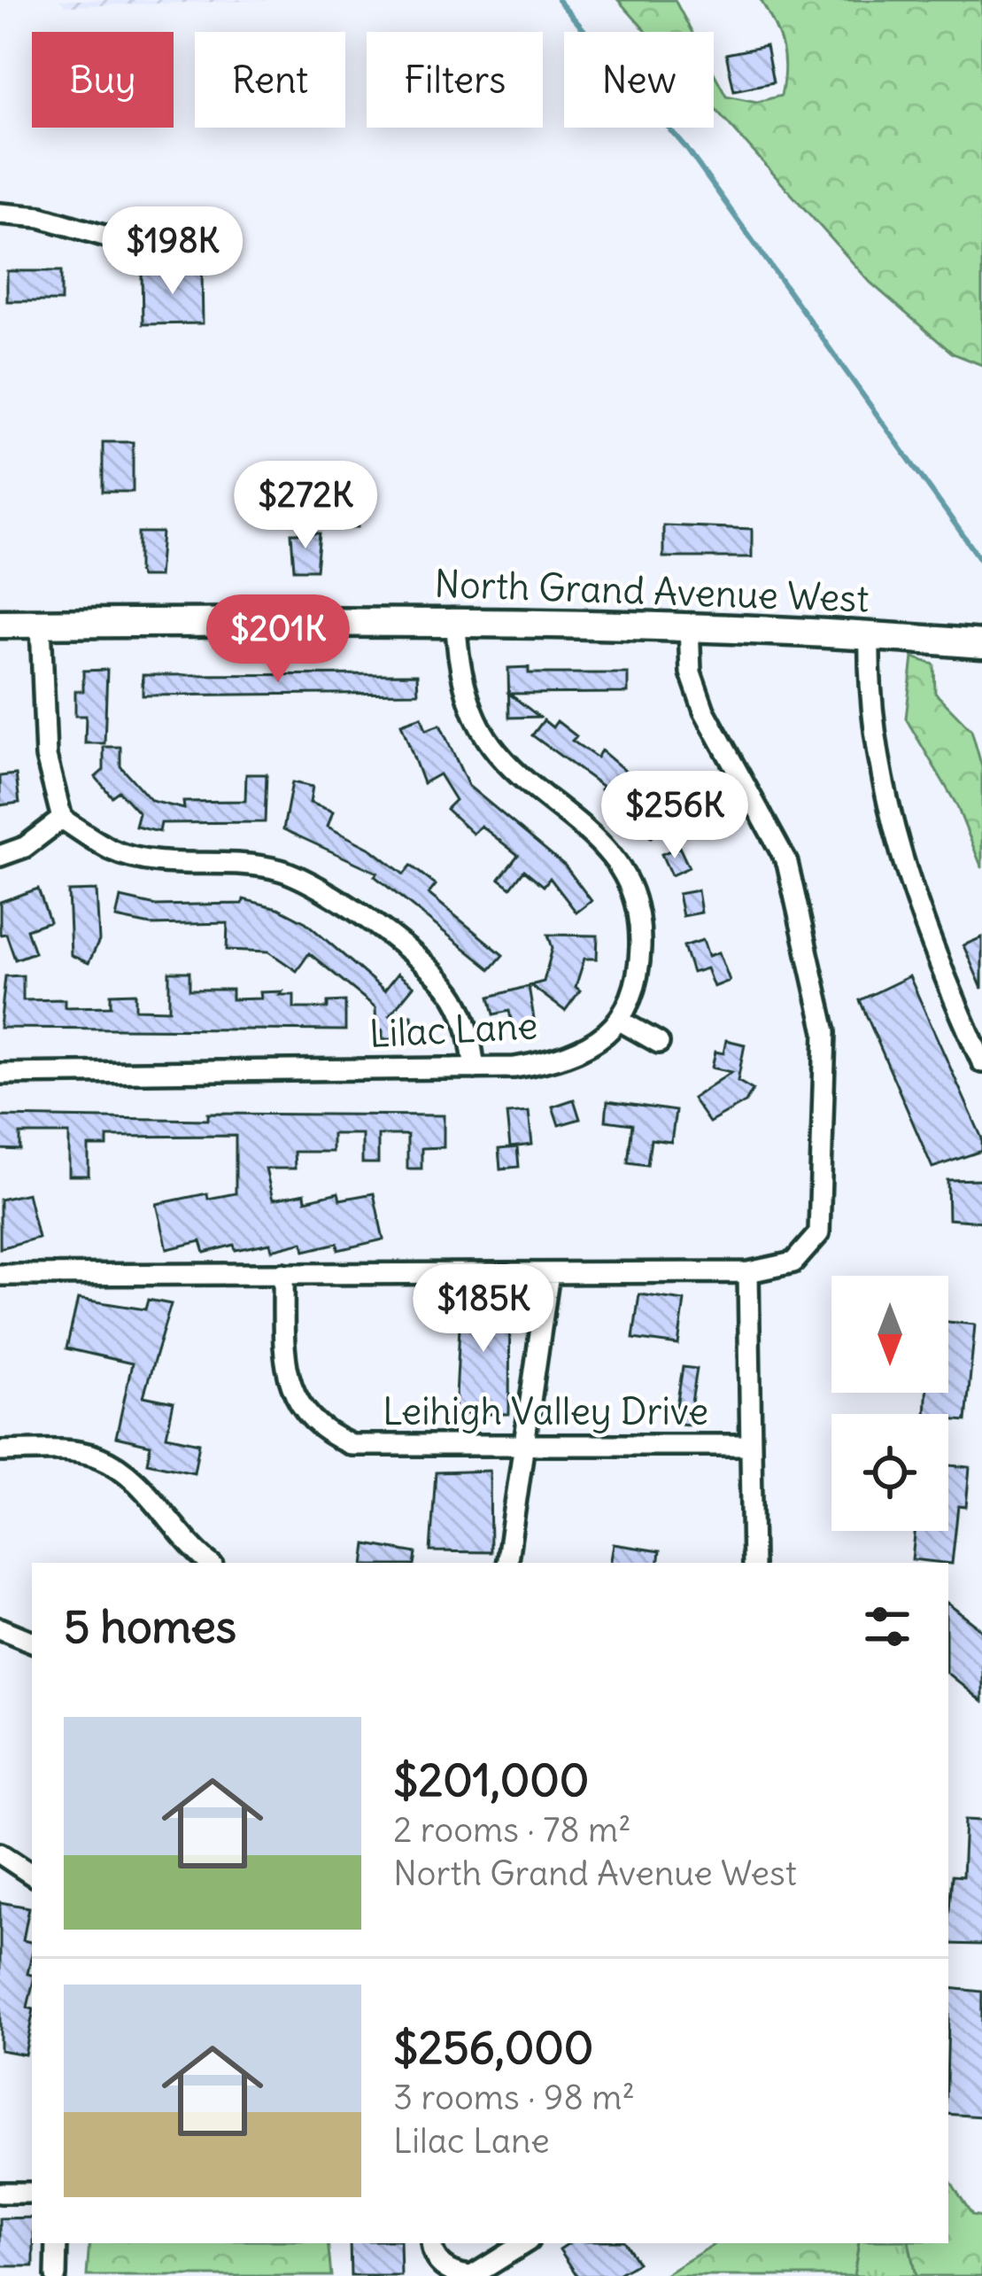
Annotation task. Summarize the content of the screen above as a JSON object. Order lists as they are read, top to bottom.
{
  "streets": {
    "main road": ["North Grand Avenue West"],
    "street": ["Lilac Lane", "Leihigh Valley Drive"]
  },
  "north": "bottom",
  "page": {
    "chip": [
      "Buy",
      "Rent",
      "Filters",
      "New"
    ],
    "price": [
      "$198K",
      "$272K",
      "$201K",
      "$256K",
      "$185K"
    ],
    "heading": "5 homes",
    "list": [
      {
        "name": "$201,000",
        "note": "2 rooms · 78 m² · North Grand Avenue West"
      },
      {
        "name": "$256,000",
        "note": "3 rooms · 98 m² · Lilac Lane"
      }
    ]
  }
}
